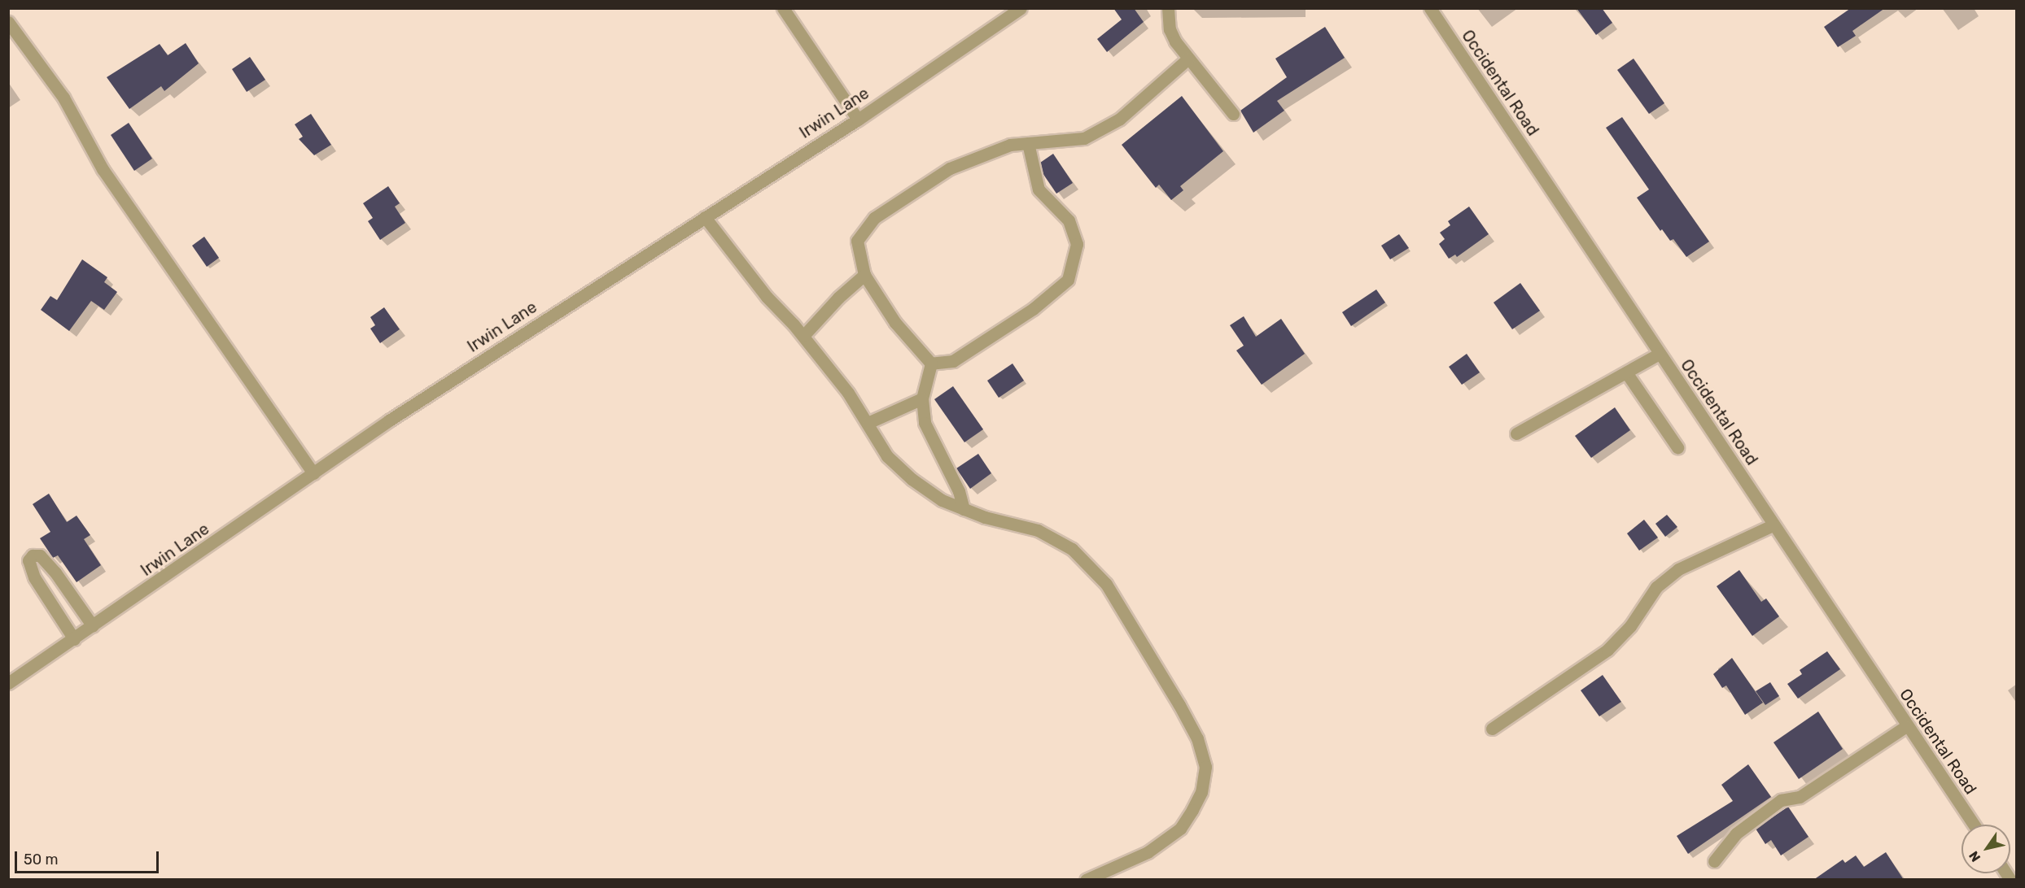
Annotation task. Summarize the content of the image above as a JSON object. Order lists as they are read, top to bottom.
{
  "streets": {
    "street": ["Occidental Road", "Irwin Lane"]
  },
  "scale_bar": "50 m",
  "north": "bottom left"
}
